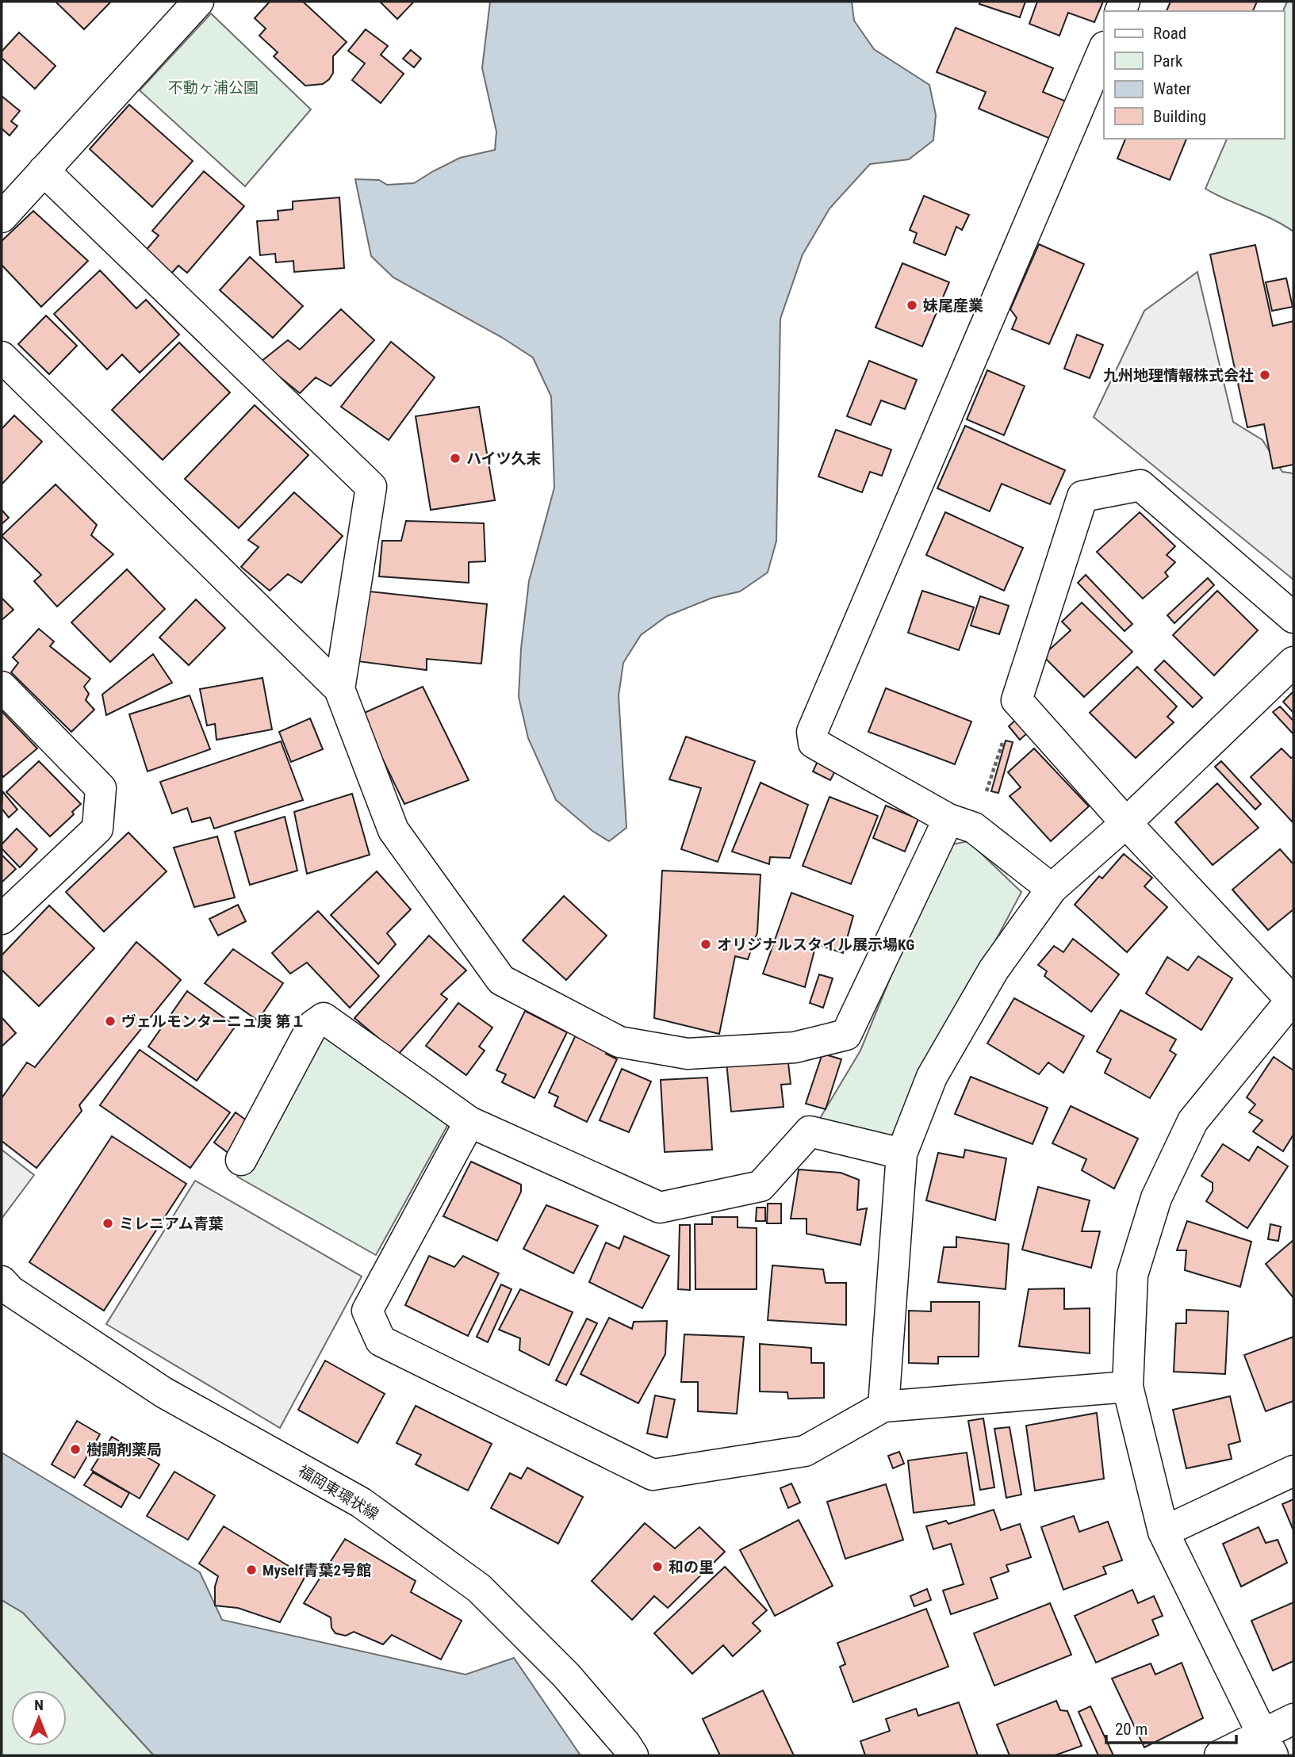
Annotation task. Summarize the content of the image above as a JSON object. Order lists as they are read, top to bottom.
{
  "streets": {
    "street": ["福岡東環状線"]
  },
  "parks": ["不動ヶ浦公園"],
  "places": [
    "妹尾産業",
    "九州地理情報株式会社",
    "ハイツ久末",
    "オリジナルスタイル展示場KG",
    "ヴェルモンターニュ庚 第１",
    "ミレニアム青葉",
    "樹調剤薬局",
    "和の里",
    "Myself青葉2号館"
  ],
  "legend": [
    "Road",
    "Park",
    "Water",
    "Building"
  ],
  "scale_bar": "20 m",
  "north": "top"
}
